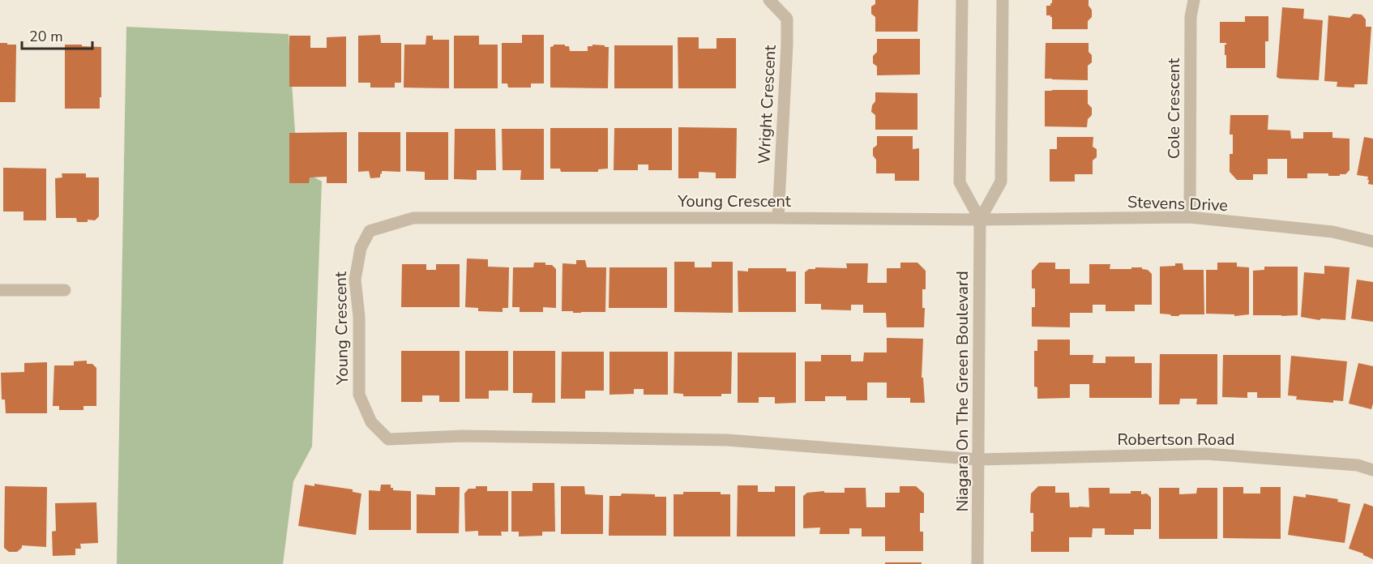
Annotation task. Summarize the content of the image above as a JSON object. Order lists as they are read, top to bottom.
{
  "streets": {
    "street": [
      "Wright Crescent",
      "Cole Crescent",
      "Young Crescent",
      "Stevens Drive",
      "Niagara On The Green Boulevard",
      "Robertson Road"
    ]
  },
  "crossings": [
    ["Wright Crescent", "Young Crescent"],
    ["Cole Crescent", "Stevens Drive"],
    ["Young Crescent", "Stevens Drive"],
    ["Young Crescent", "Niagara On The Green Boulevard"],
    ["Young Crescent", "Robertson Road"],
    ["Stevens Drive", "Niagara On The Green Boulevard"],
    ["Niagara On The Green Boulevard", "Robertson Road"]
  ],
  "scale_bar": "20 m"
}
